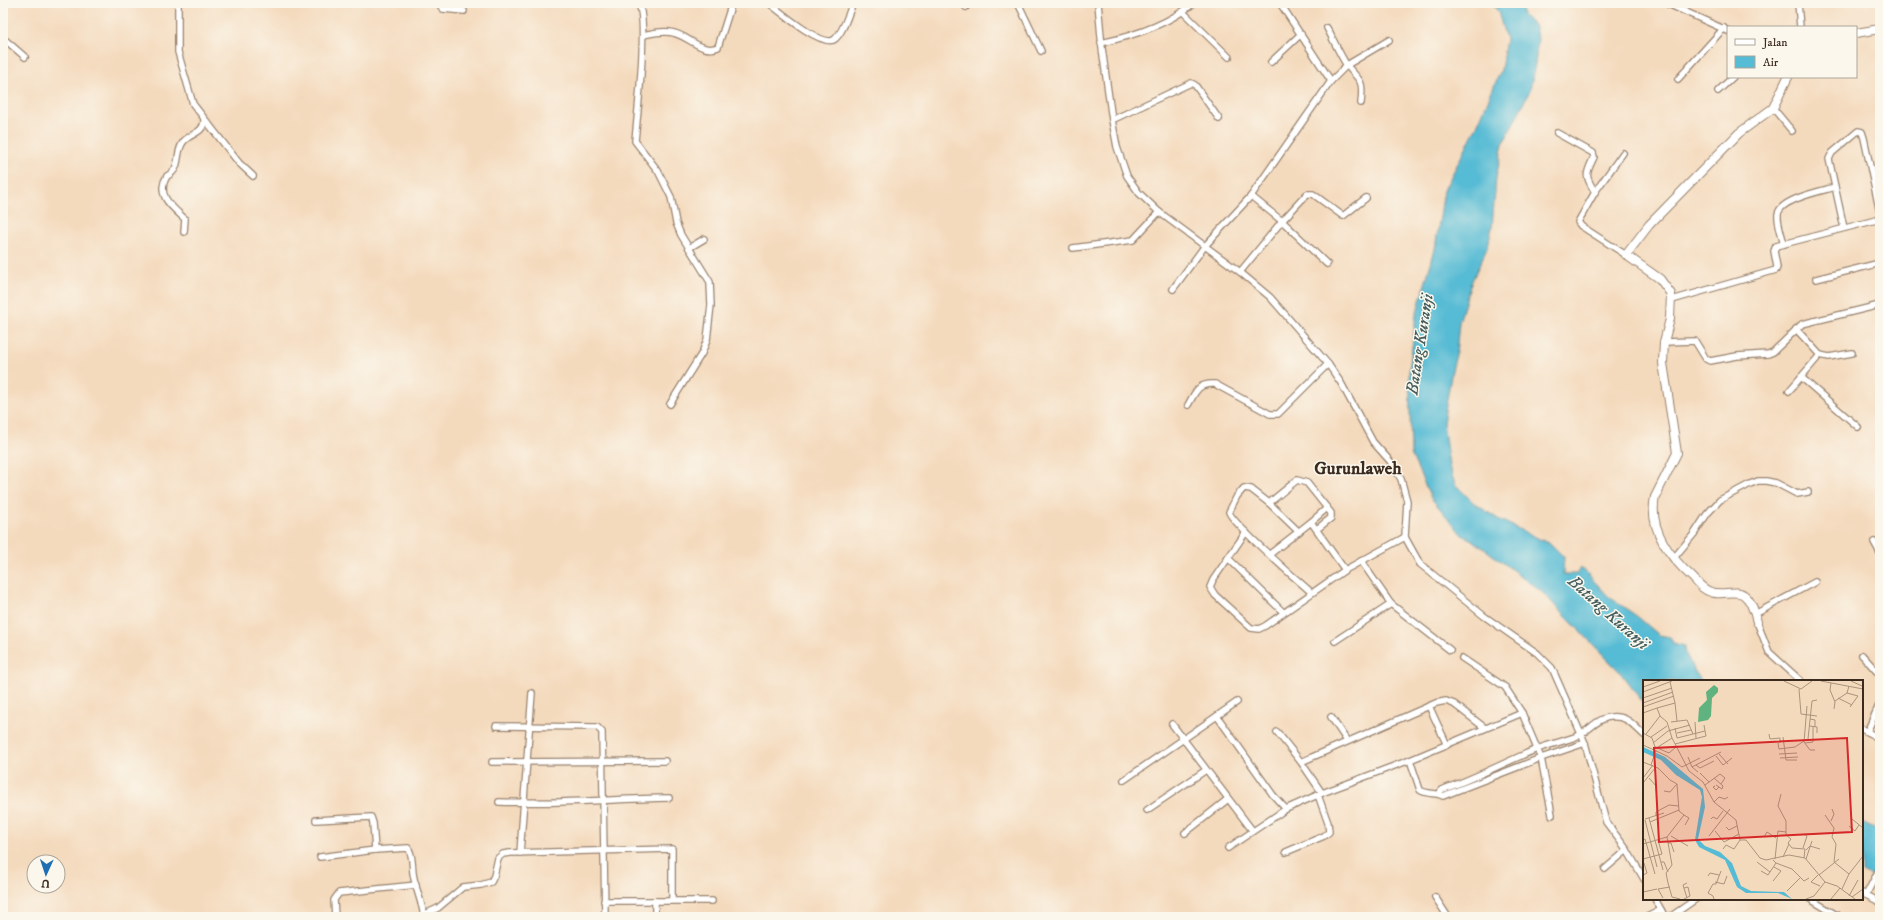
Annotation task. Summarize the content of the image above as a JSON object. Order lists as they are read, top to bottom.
{
  "districts": ["Gurunlaweh"],
  "water": ["Batang Kuranji"],
  "legend": ["Jalan", "Air"],
  "north": "bottom"
}
